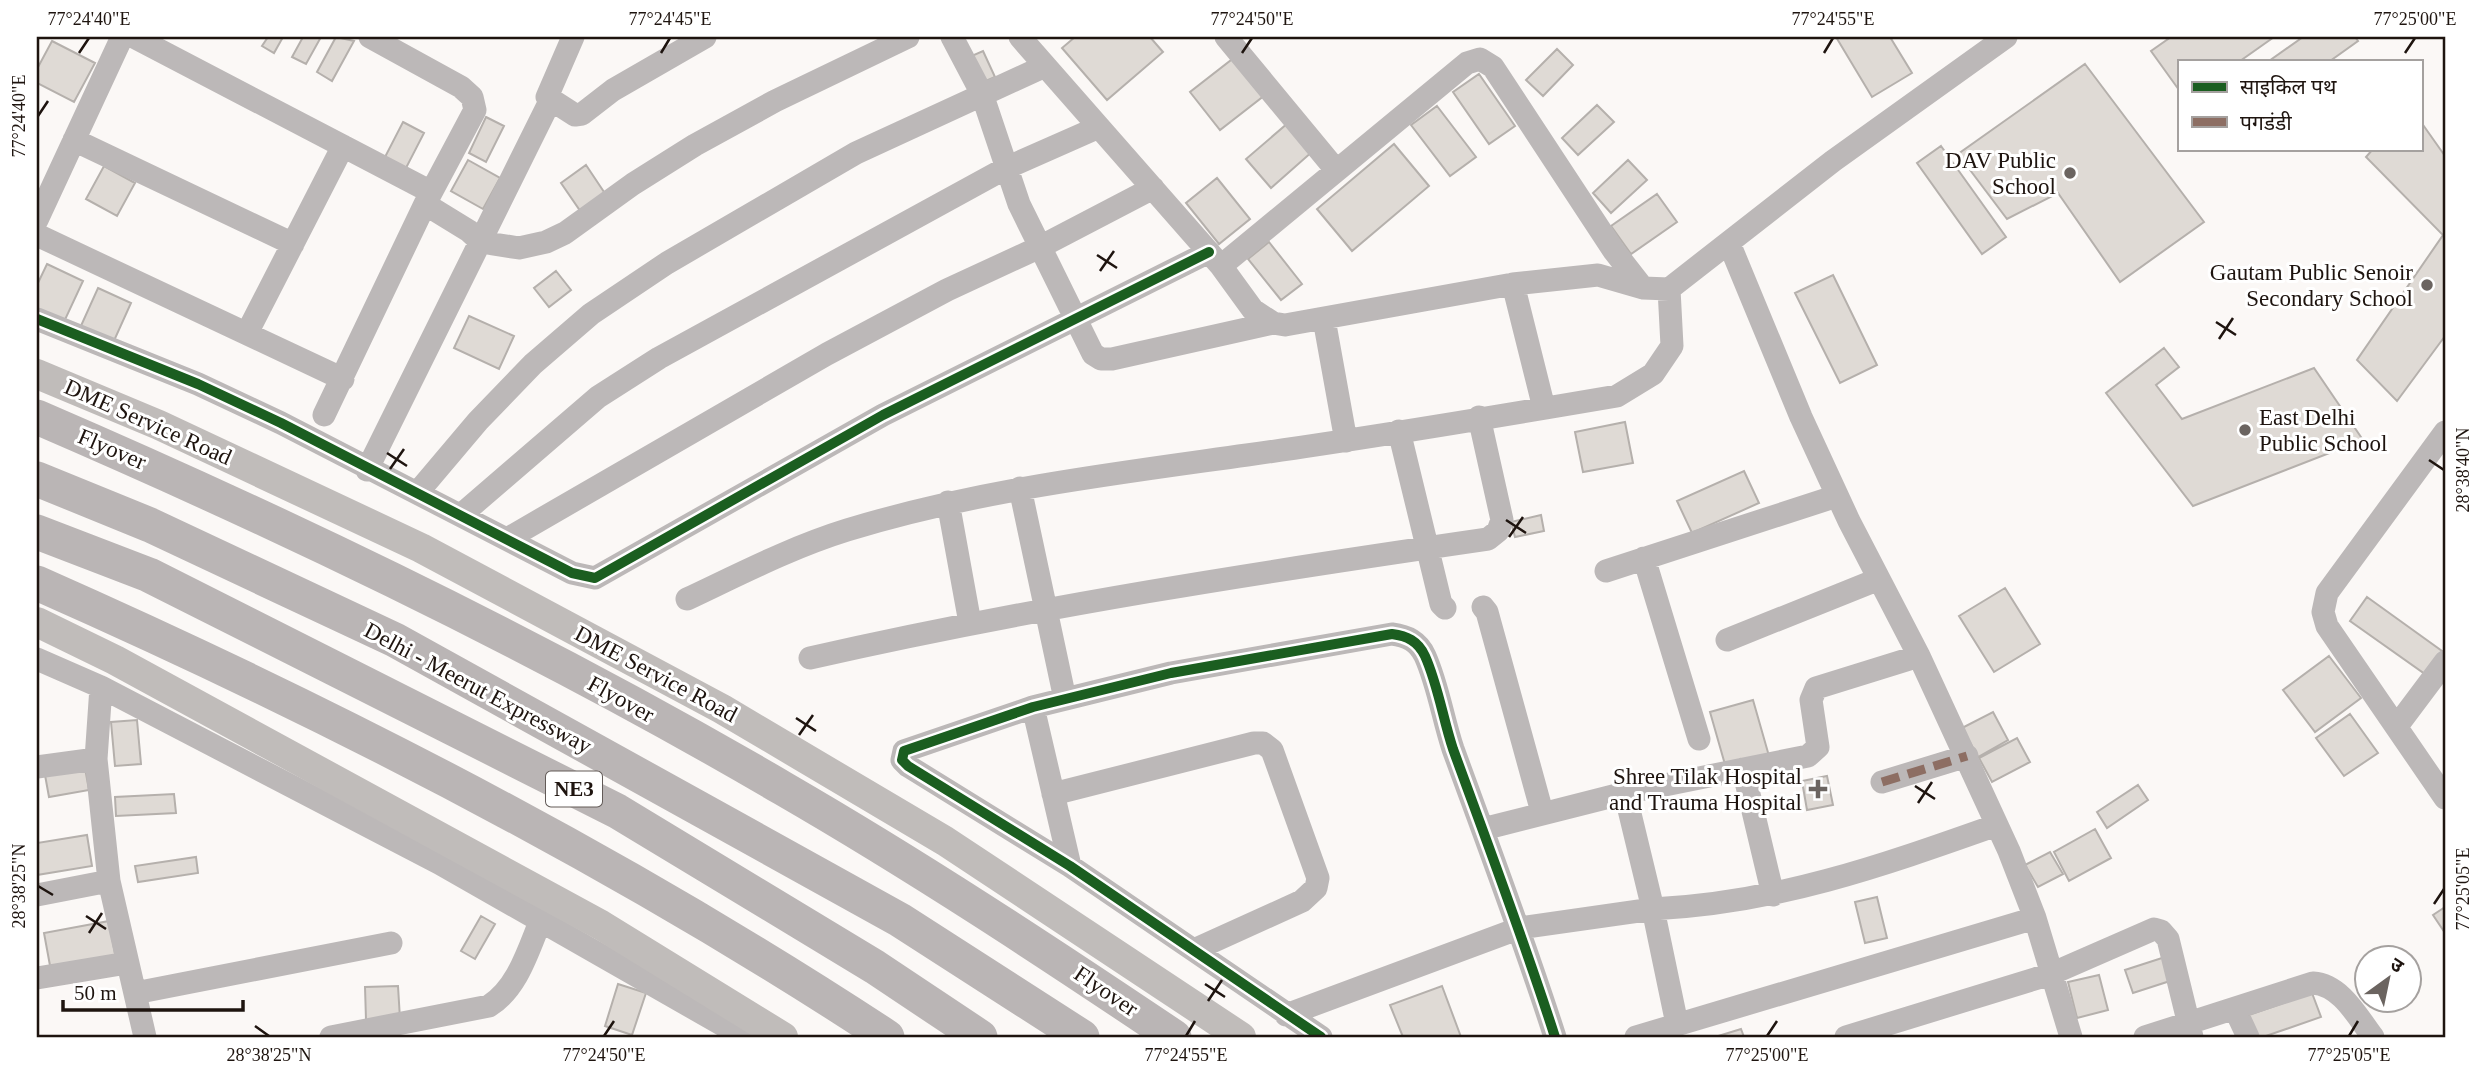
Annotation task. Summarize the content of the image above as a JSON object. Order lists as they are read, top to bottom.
{
  "streets": {
    "highway": ["Flyover", "Delhi - Meerut Expressway", "NE3"],
    "main road": ["DME Service Road"]
  },
  "places": {
    "other": ["DAV Public School", "Gautam Public Senoir Secondary School", "East Delhi Public School"],
    "health": ["Shree Tilak Hospital and Trauma Hospital"]
  },
  "legend": ["साइकिल पथ", "पगडंडी"],
  "scale_bar": "50 m",
  "north": "top right",
  "coordinates": [
    "77°24'40\"E",
    "77°24'45\"E",
    "77°24'50\"E",
    "77°24'55\"E",
    "77°25'00\"E",
    "28°38'40\"N",
    "28°38'25\"N",
    "77°25'05\"E"
  ]
}
